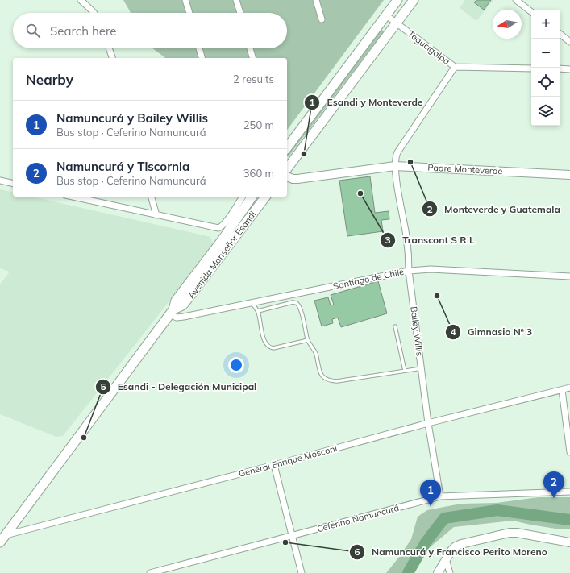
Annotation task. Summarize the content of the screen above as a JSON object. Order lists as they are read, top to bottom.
{
  "streets": {
    "main road": ["Avenida Monseñor Esandi"],
    "street": [
      "Tegucigalpa",
      "Padre Monteverde",
      "Santiago de Chile",
      "Bailey Willis",
      "General Enrique Mosconi",
      "Ceferino Namuncurá"
    ]
  },
  "crossings": [
    ["Padre Monteverde", "Bailey Willis"],
    ["Avenida Monseñor Esandi", "Santiago de Chile"],
    ["Avenida Monseñor Esandi", "General Enrique Mosconi"],
    ["Santiago de Chile", "Bailey Willis"],
    ["Bailey Willis", "General Enrique Mosconi"],
    ["Bailey Willis", "Ceferino Namuncurá"]
  ],
  "places": [
    "Esandi y Monteverde",
    "Monteverde y Guatemala",
    "Transcont S R L",
    "Gimnasio Nª 3",
    "Esandi - Delegación Municipal",
    "Namuncurá y Francisco Perito Moreno"
  ],
  "north": "left",
  "page": {
    "map_buttons": ["+", "−"],
    "search": "Search here",
    "heading": ["Nearby", "2 results"],
    "list": [
      {
        "mark": "1",
        "name": "Namuncurá y Bailey Willis",
        "note": "Bus stop · Ceferino Namuncurá",
        "value": "250 m"
      },
      {
        "mark": "2",
        "name": "Namuncurá y Tiscornia",
        "note": "Bus stop · Ceferino Namuncurá",
        "value": "360 m"
      }
    ],
    "pins": ["2", "1"]
  }
}
